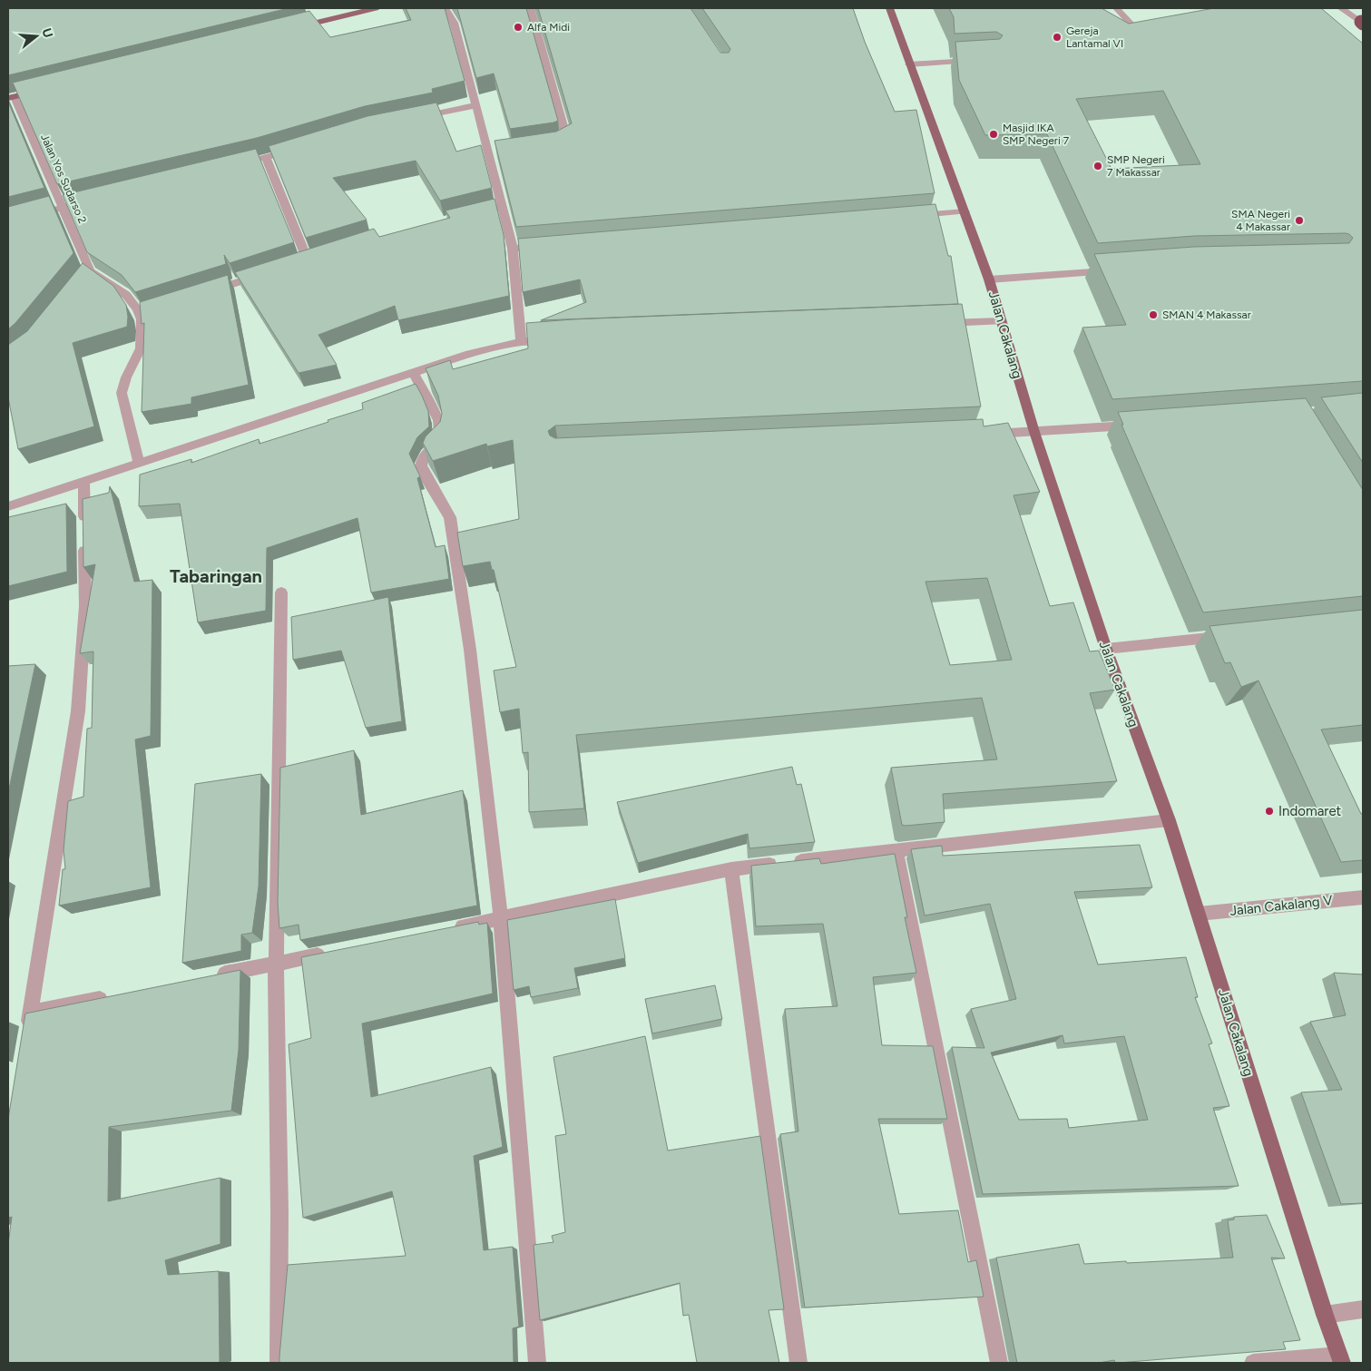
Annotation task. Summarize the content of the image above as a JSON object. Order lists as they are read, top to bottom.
{
  "streets": {
    "main road": ["Jalan Cakalang"],
    "street": ["Jalan Yos Sudarso 2", "Jalan Cakalang V"]
  },
  "crossings": [
    ["Jalan Cakalang", "Jalan Cakalang V"]
  ],
  "districts": ["Tabaringan"],
  "places": [
    "Alfa Midi",
    "Gereja Lantamal VI",
    "Masjid IKA SMP Negeri 7",
    "SMP Negeri 7 Makassar",
    "SMA Negeri 4 Makassar",
    "SMAN 4 Makassar",
    "Indomaret"
  ],
  "north": "right"
}
